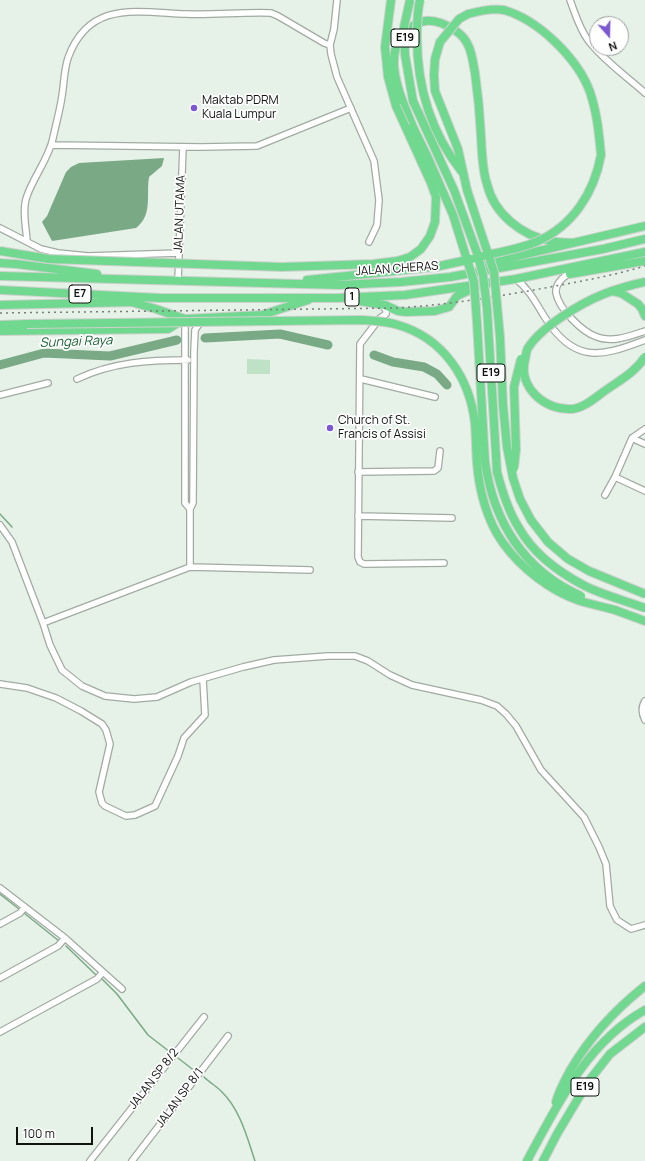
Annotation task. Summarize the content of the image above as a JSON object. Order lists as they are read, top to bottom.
{
  "streets": {
    "highway": [
      "E19",
      "JALAN CHERAS",
      "E7",
      "1"
    ],
    "street": ["JALAN UTAMA", "JALAN SP 8/2", "JALAN SP 8/1"]
  },
  "crossings": [
    ["JALAN UTAMA", "JALAN CHERAS"],
    ["JALAN CHERAS", "E7"]
  ],
  "water": ["Sungai Raya"],
  "places": ["Maktab PDRM Kuala Lumpur", "Church of St. Francis of Assisi"],
  "scale_bar": "100 m",
  "north": "bottom"
}
